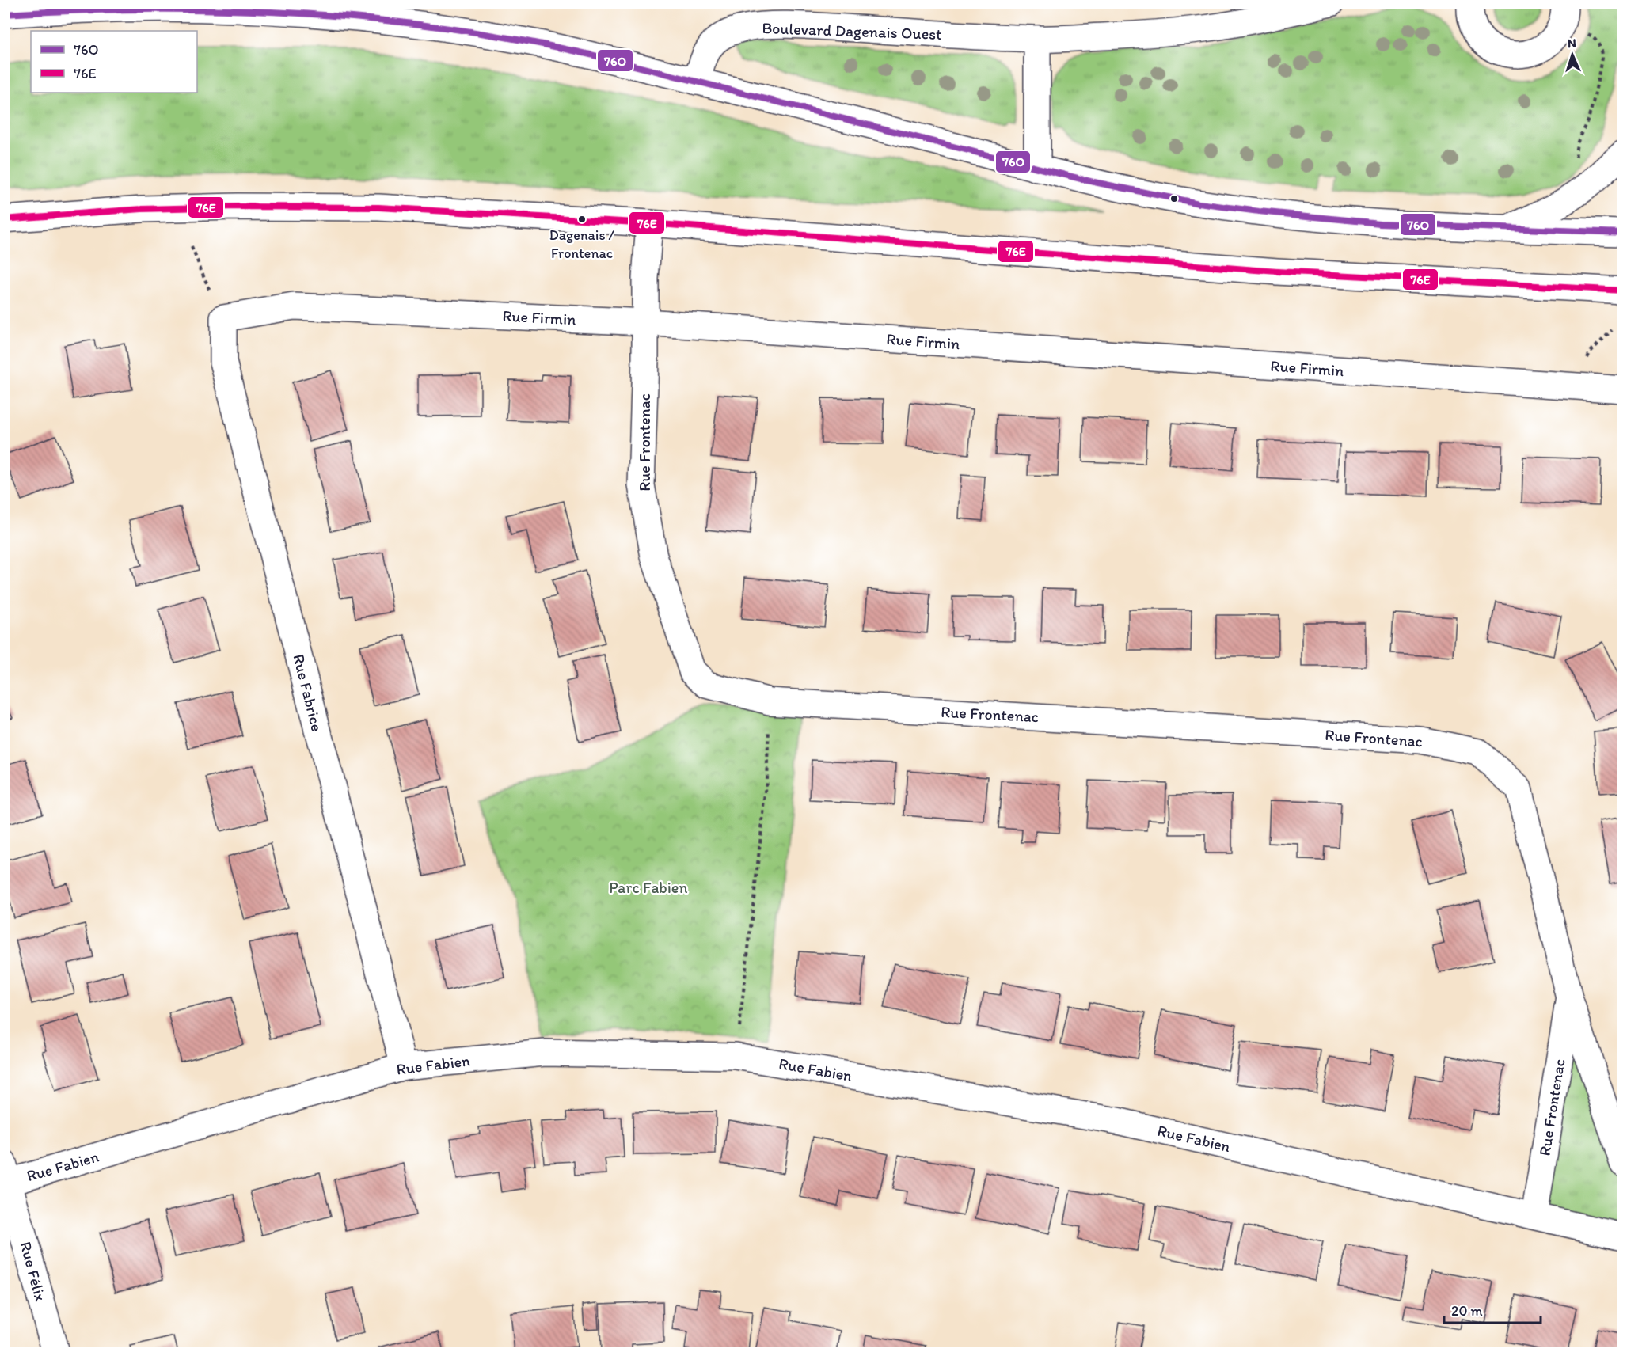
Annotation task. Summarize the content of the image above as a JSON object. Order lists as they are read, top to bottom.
{
  "streets": {
    "street": [
      "Boulevard Dagenais Ouest",
      "Rue Firmin",
      "Rue Frontenac",
      "Rue Fabrice",
      "Rue Fabien",
      "Rue Félix"
    ]
  },
  "crossings": [
    ["Rue Firmin", "Rue Frontenac"],
    ["Rue Firmin", "Rue Fabrice"],
    ["Rue Frontenac", "Rue Fabien"],
    ["Rue Fabrice", "Rue Fabien"],
    ["Rue Fabien", "Rue Félix"]
  ],
  "parks": ["Parc Fabien"],
  "places": ["Dagenais / Frontenac"],
  "lines": ["transit line 76O", "transit line 76E"],
  "legend": ["76O", "76E"],
  "scale_bar": "20 m",
  "north": "top"
}
